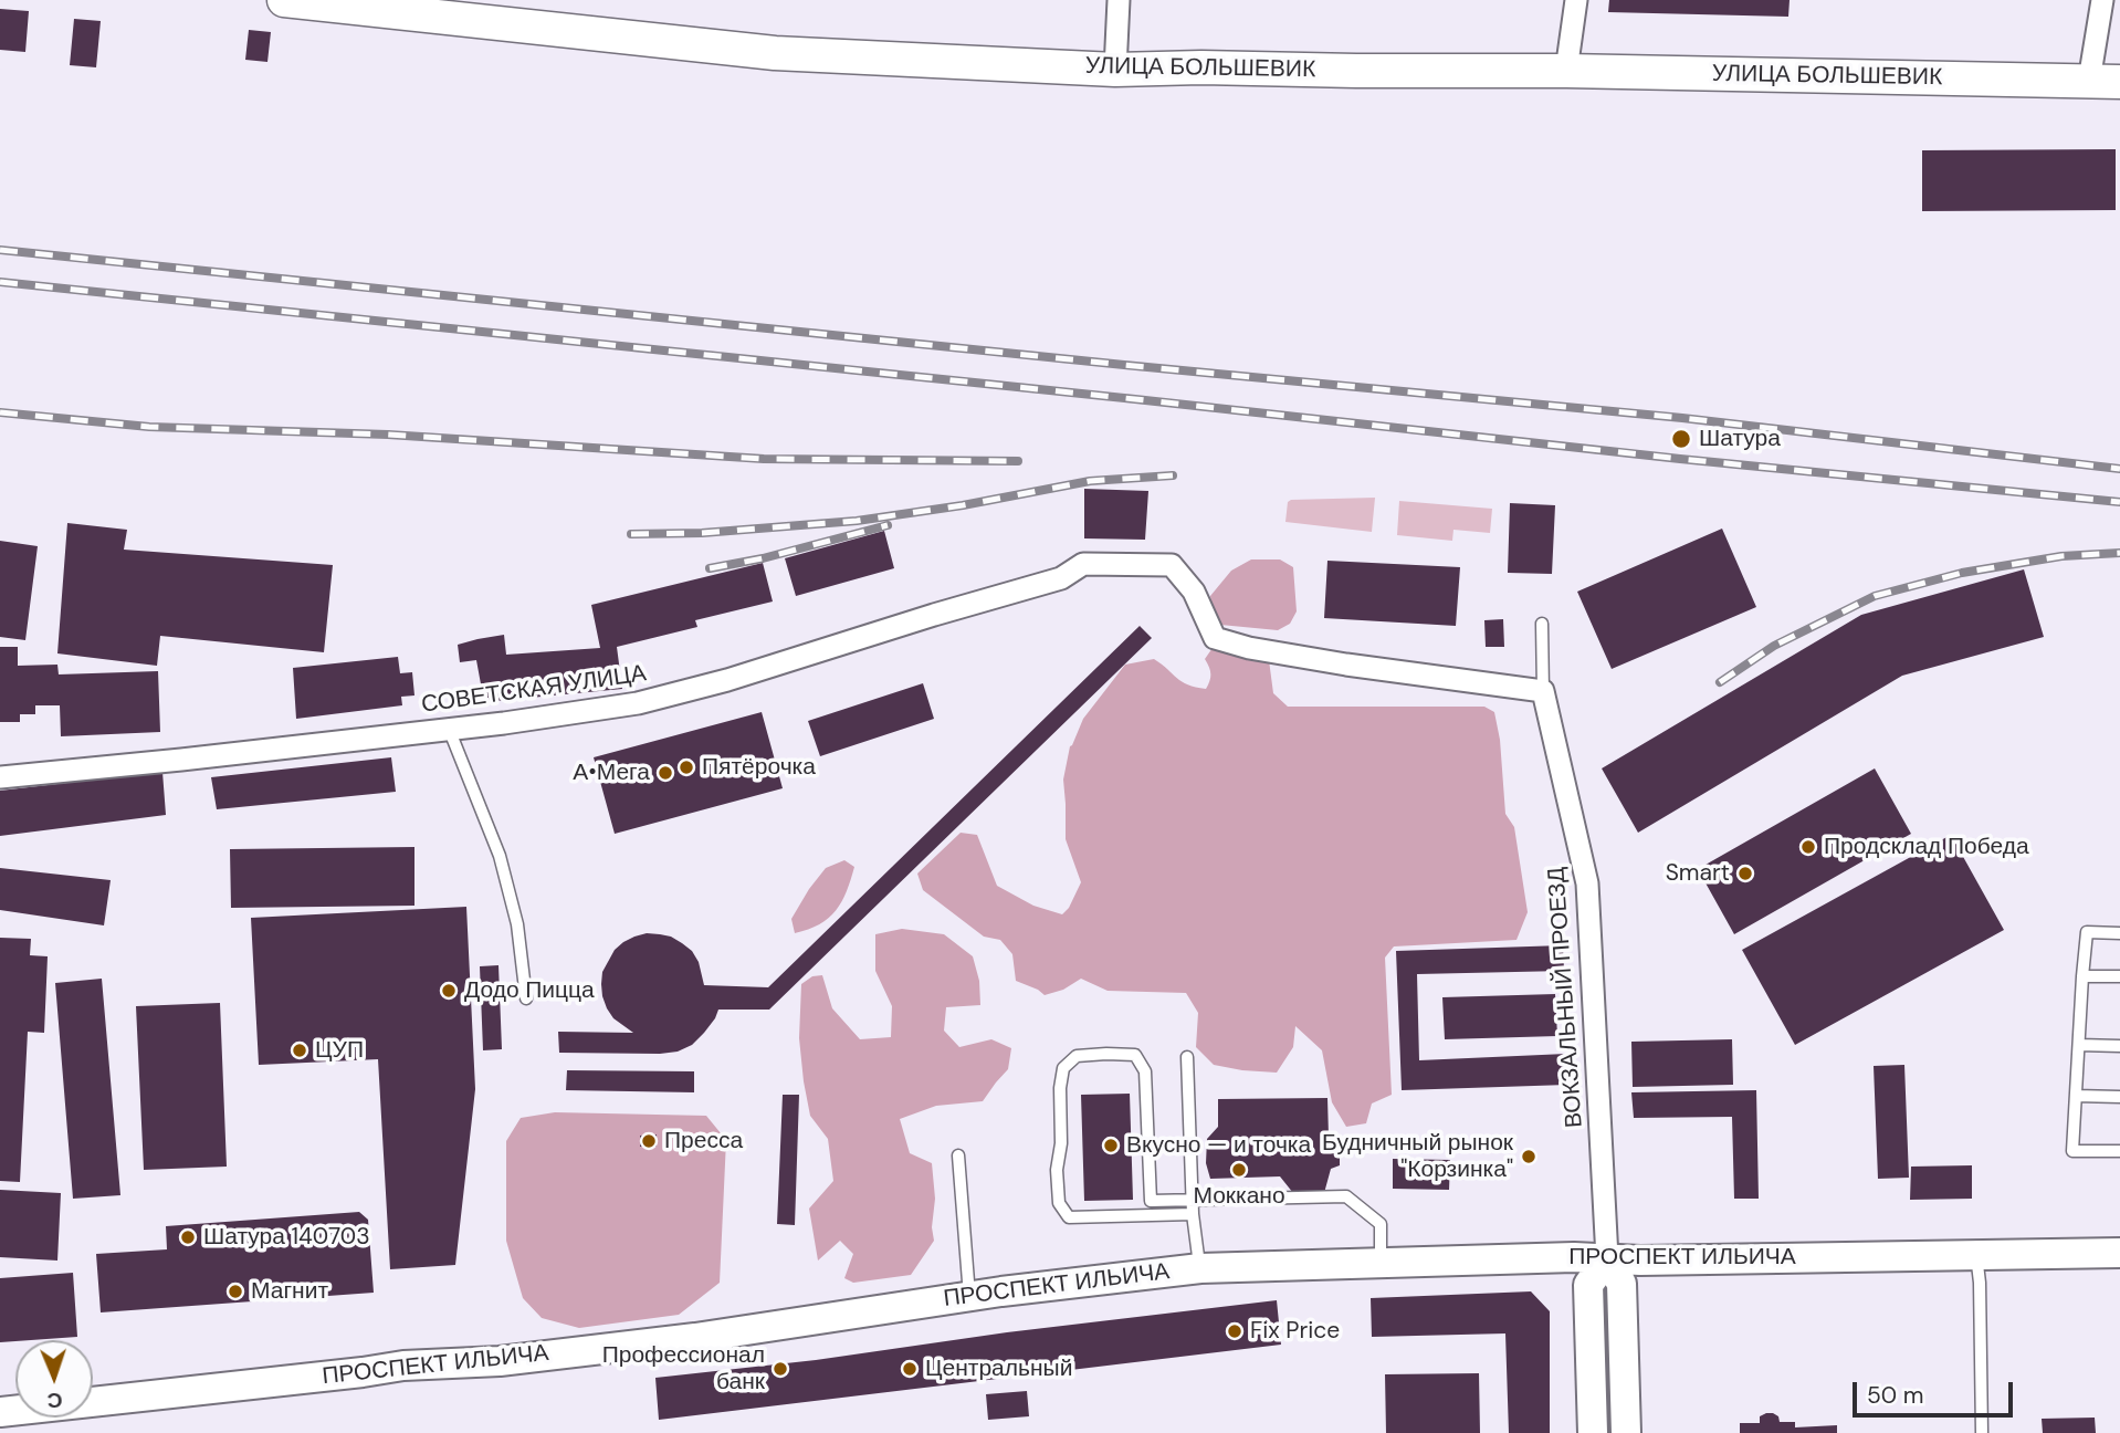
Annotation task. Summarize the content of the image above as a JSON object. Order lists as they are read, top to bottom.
{
  "streets": {
    "main road": ["УЛИЦА БОЛЬШЕВИК"],
    "street": ["СОВЕТСКАЯ УЛИЦА", "ВОКЗАЛЬНЫЙ ПРОЕЗД", "ПРОСПЕКТ ИЛЬИЧА"]
  },
  "crossings": [
    ["СОВЕТСКАЯ УЛИЦА", "ВОКЗАЛЬНЫЙ ПРОЕЗД"],
    ["ВОКЗАЛЬНЫЙ ПРОЕЗД", "ПРОСПЕКТ ИЛЬИЧА"]
  ],
  "places": [
    "Шатура",
    "Пятёрочка",
    "А•Мега",
    "Продсклад Победа",
    "Smart",
    "Додо Пицца",
    "ЦУП",
    "Пресса",
    "Вкусно — и точка",
    "Будничный рынок \"Корзинка\"",
    "Моккано",
    "Шатура 140703",
    "Магнит",
    "Fix Price",
    "Профессионал банк",
    "Центральный"
  ],
  "scale_bar": "50 m",
  "north": "bottom"
}
